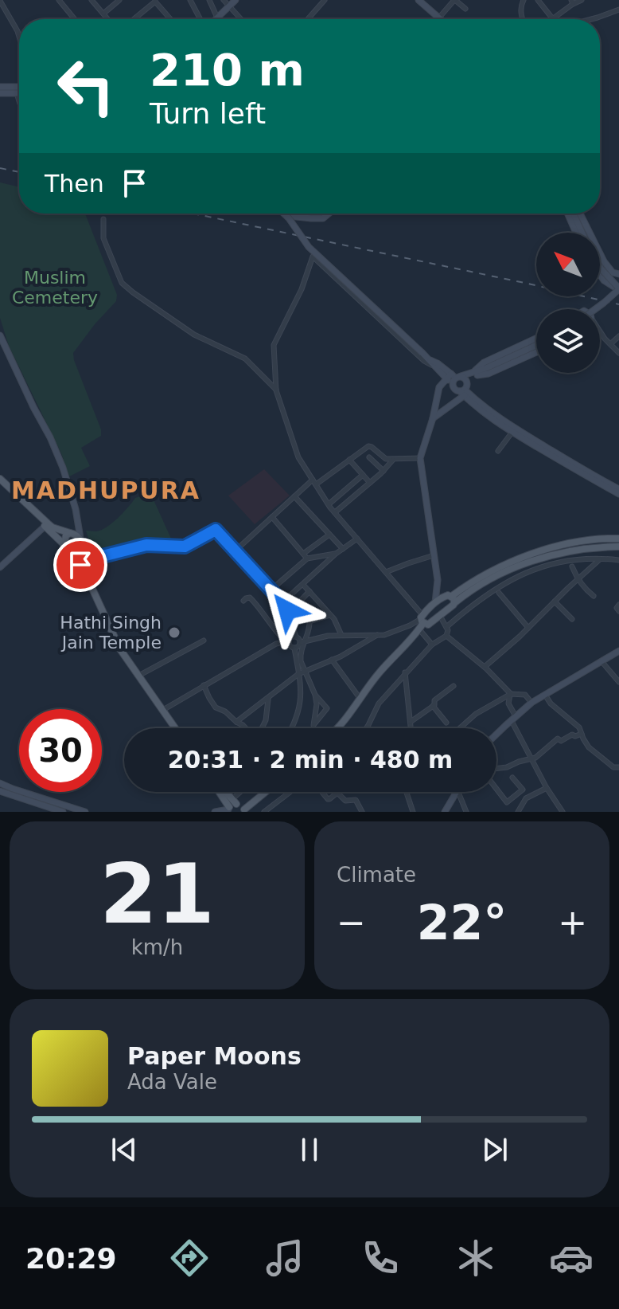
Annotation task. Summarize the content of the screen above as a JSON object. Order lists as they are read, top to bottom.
{
  "districts": ["MADHUPURA"],
  "parks": ["Muslim Cemetery"],
  "places": ["Hathi Singh Jain Temple"],
  "north": "top left",
  "page": {
    "turn": ["210 m", "Turn left"],
    "then": "Then",
    "limit": "30",
    "trip": "20:31 · 2 min · 480 m",
    "tile": [
      ["21", "km/h"],
      "Climate"
    ],
    "heat": ["−", "22°", "+"],
    "song": ["Paper Moons", "Ada Vale"],
    "tabs": "20:29"
  }
}
